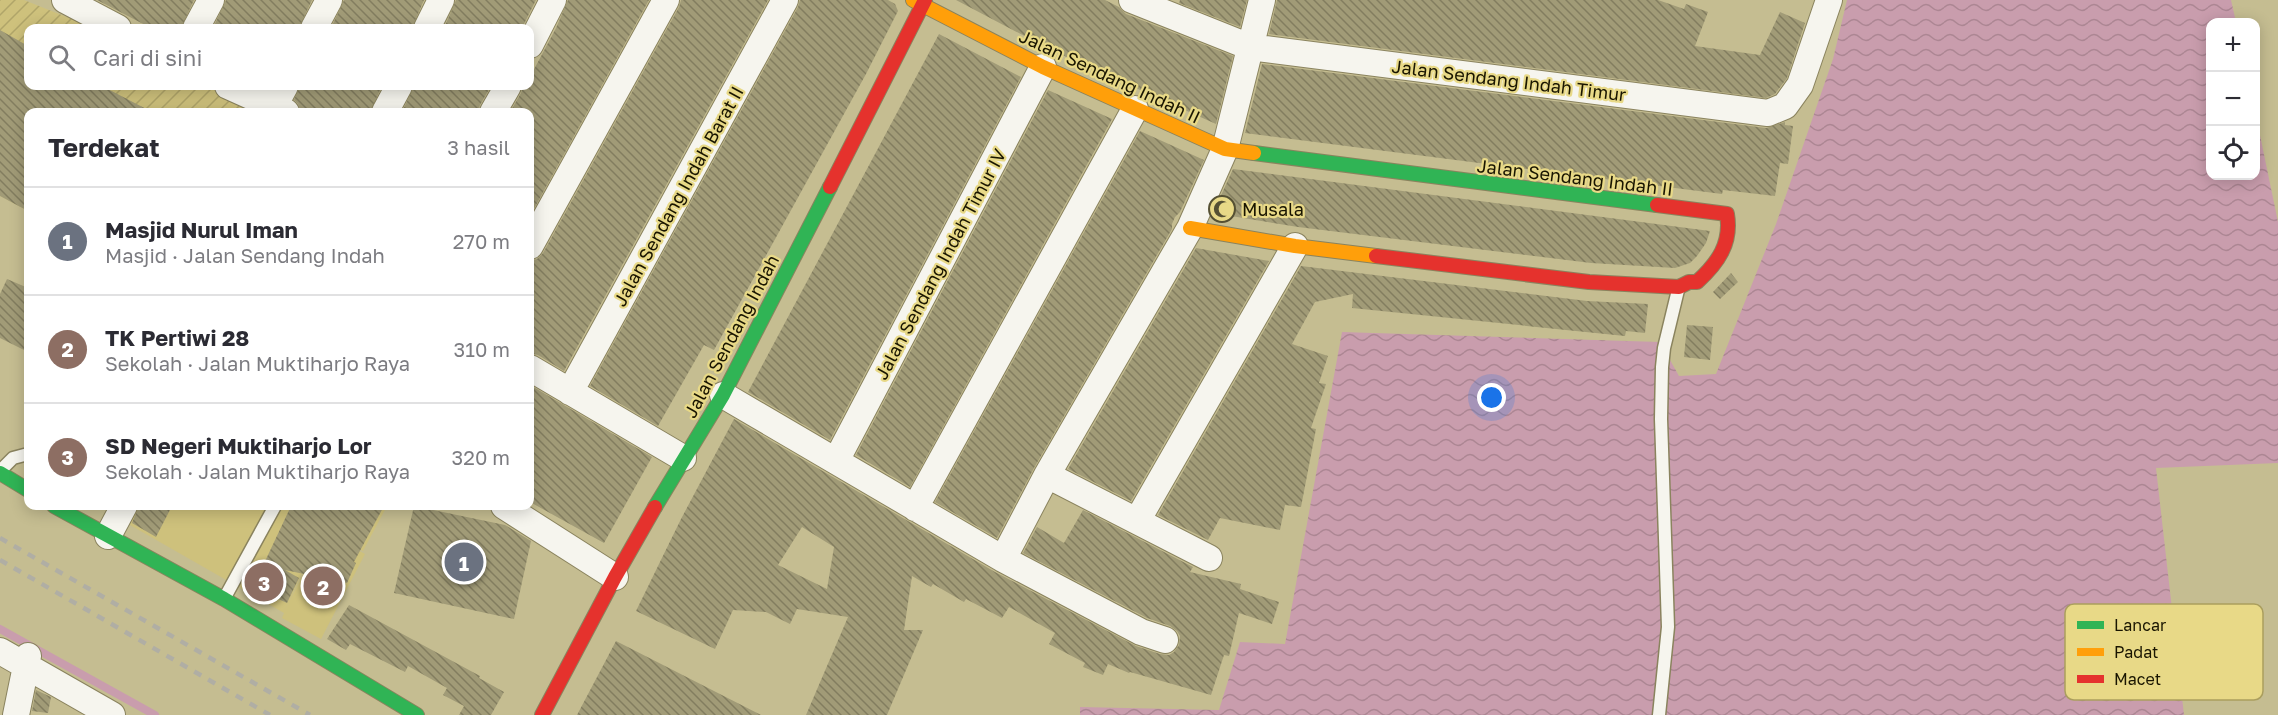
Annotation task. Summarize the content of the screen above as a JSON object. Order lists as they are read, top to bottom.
{
  "streets": {
    "street": [
      "Jalan Sendang Indah II",
      "Jalan Sendang Indah Timur",
      "Jalan Sendang Indah Barat II",
      "Jalan Sendang Indah Timur IV",
      "Jalan Sendang Indah"
    ]
  },
  "crossings": [
    ["Jalan Sendang Indah II", "Jalan Sendang Indah Timur IV"],
    ["Jalan Sendang Indah II", "Jalan Sendang Indah"]
  ],
  "places": {
    "mosque": ["Musala"]
  },
  "legend": ["Lancar", "Padat", "Macet"],
  "page": {
    "map_buttons": ["+", "−"],
    "search": "Cari di sini",
    "heading": ["Terdekat", "3 hasil"],
    "list": [
      {
        "mark": "1",
        "name": "Masjid Nurul Iman",
        "note": "Masjid · Jalan Sendang Indah",
        "value": "270 m"
      },
      {
        "mark": "2",
        "name": "TK Pertiwi 28",
        "note": "Sekolah · Jalan Muktiharjo Raya",
        "value": "310 m"
      },
      {
        "mark": "3",
        "name": "SD Negeri Muktiharjo Lor",
        "note": "Sekolah · Jalan Muktiharjo Raya",
        "value": "320 m"
      }
    ],
    "pins": ["1", "3", "2"]
  }
}
